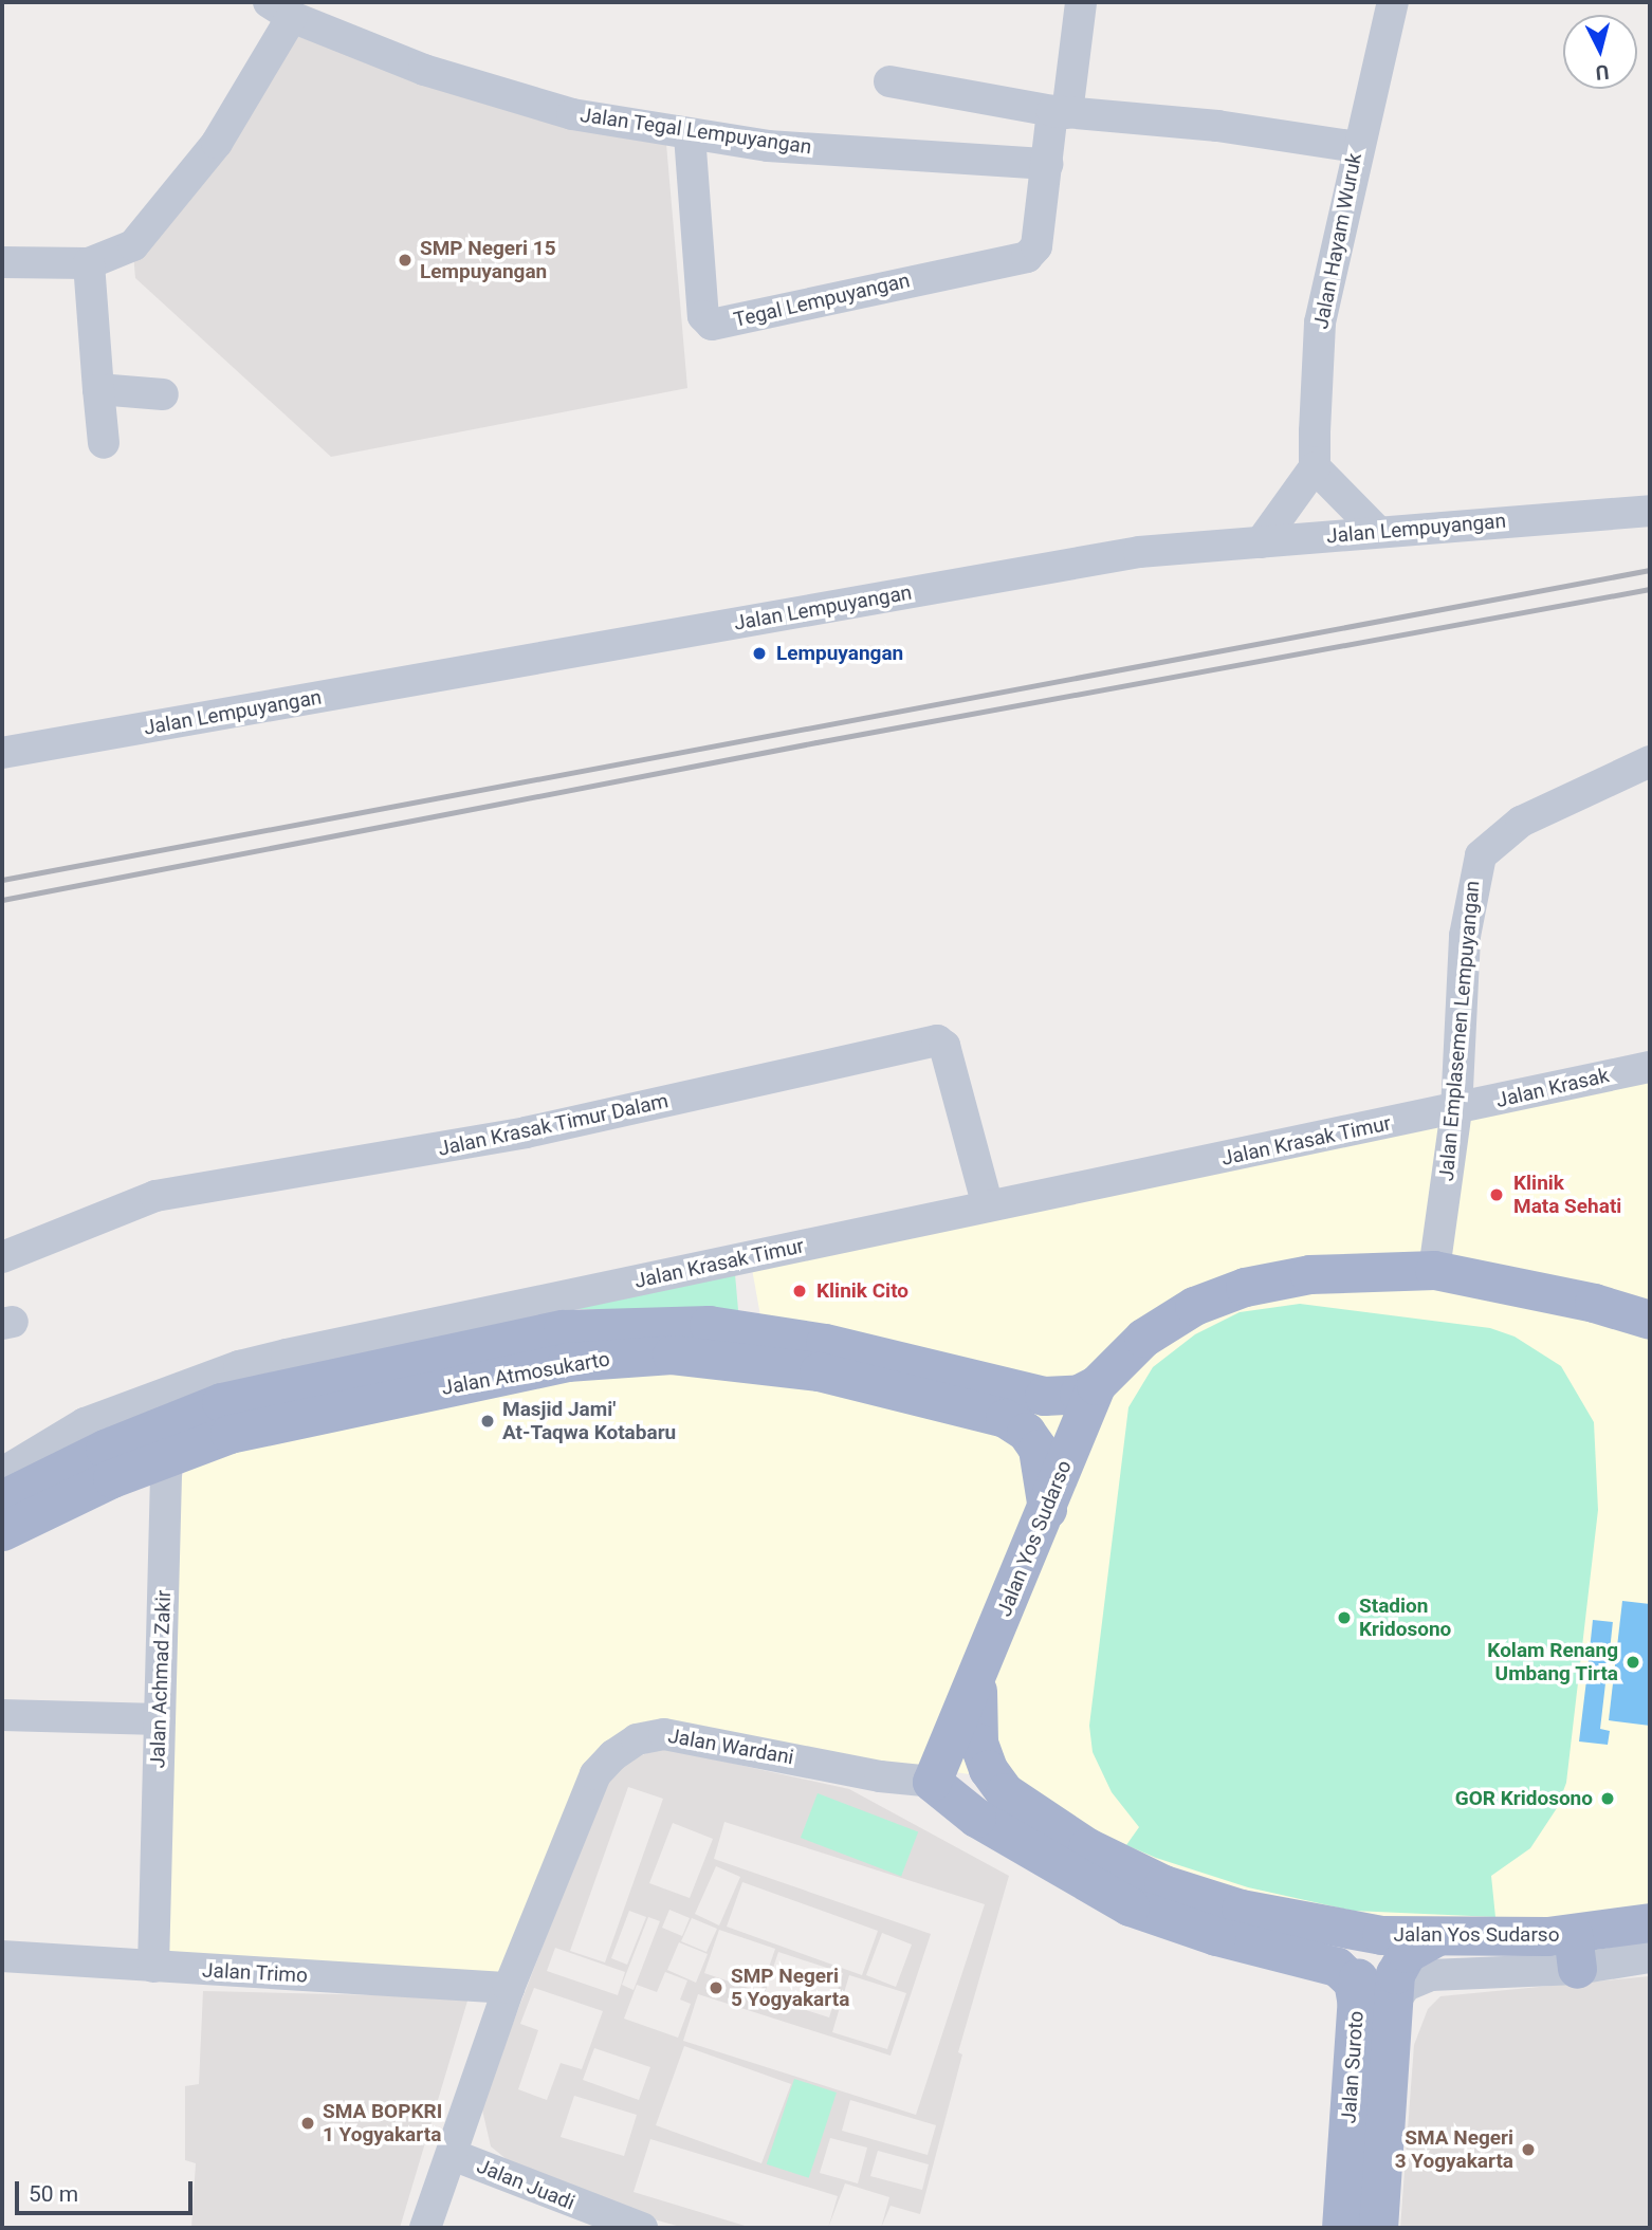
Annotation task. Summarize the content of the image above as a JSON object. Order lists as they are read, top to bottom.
{
  "streets": {
    "main road": ["Jalan Atmosukarto", "Jalan Yos Sudarso", "Jalan Suroto"],
    "street": [
      "Jalan Tegal Lempuyangan",
      "Jalan Hayam Wuruk",
      "Tegal Lempuyangan",
      "Jalan Lempuyangan",
      "Jalan Emplasemen Lempuyangan",
      "Jalan Krasak",
      "Jalan Krasak Timur Dalam",
      "Jalan Krasak Timur",
      "Jalan Achmad Zakir",
      "Jalan Wardani",
      "Jalan Trimo",
      "Jalan Juadi"
    ]
  },
  "crossings": [
    ["Jalan Tegal Lempuyangan", "Tegal Lempuyangan"],
    ["Jalan Emplasemen Lempuyangan", "Jalan Krasak"],
    ["Jalan Emplasemen Lempuyangan", "Jalan Krasak Timur"],
    ["Jalan Emplasemen Lempuyangan", "Jalan Yos Sudarso"],
    ["Jalan Krasak", "Jalan Krasak Timur"],
    ["Jalan Krasak Timur Dalam", "Jalan Krasak Timur"],
    ["Jalan Krasak Timur", "Jalan Atmosukarto"],
    ["Jalan Krasak Timur", "Jalan Achmad Zakir"],
    ["Jalan Atmosukarto", "Jalan Yos Sudarso"],
    ["Jalan Atmosukarto", "Jalan Achmad Zakir"],
    ["Jalan Yos Sudarso", "Jalan Wardani"],
    ["Jalan Yos Sudarso", "Jalan Suroto"],
    ["Jalan Achmad Zakir", "Jalan Trimo"],
    ["Jalan Wardani", "Jalan Trimo"],
    ["Jalan Wardani", "Jalan Juadi"],
    ["Jalan Trimo", "Jalan Juadi"]
  ],
  "places": [
    "SMP Negeri 15 Lempuyangan",
    "Lempuyangan",
    "Klinik Mata Sehati",
    "Klinik Cito",
    "Masjid Jami' At-Taqwa Kotabaru",
    "Stadion Kridosono",
    "Kolam Renang Umbang Tirta",
    "GOR Kridosono",
    "SMP Negeri 5 Yogyakarta",
    "SMA BOPKRI 1 Yogyakarta",
    "SMA Negeri 3 Yogyakarta"
  ],
  "scale_bar": "50 m",
  "north": "bottom"
}
